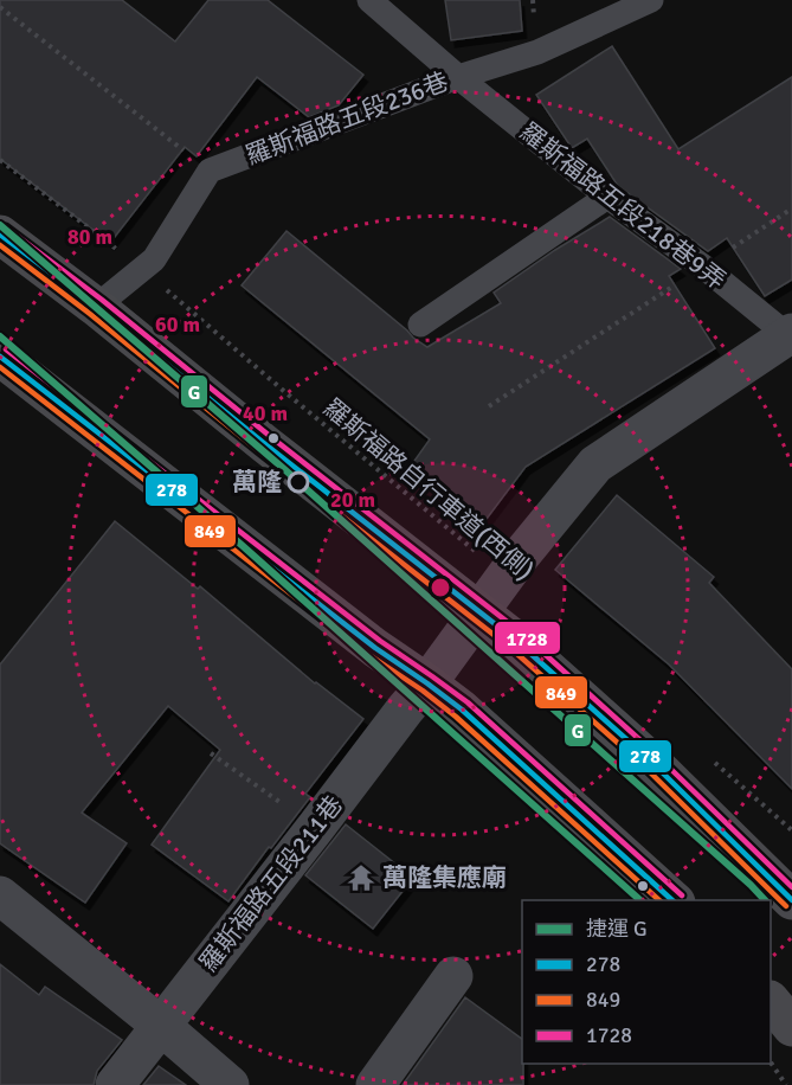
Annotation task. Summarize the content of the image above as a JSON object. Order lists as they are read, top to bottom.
{
  "streets": {
    "street": ["羅斯福路五段211巷"],
    "lane": ["羅斯福路五段236巷", "羅斯福路五段218巷9弄"],
    "path": ["羅斯福路自行車道(西側)"]
  },
  "crossings": [
    ["羅斯福路五段236巷", "羅斯福路五段218巷9弄"],
    ["羅斯福路五段218巷9弄", "羅斯福路五段211巷"],
    ["羅斯福路自行車道(西側)", "羅斯福路五段211巷"]
  ],
  "places": {
    "other": ["萬隆"],
    "temple": ["萬隆集應廟"]
  },
  "lines": [
    "metro line G",
    "transit line 1728",
    "transit line 278",
    "transit line 849"
  ],
  "legend": [
    "捷運 G",
    "278",
    "849",
    "1728"
  ],
  "rings": [
    "80 m",
    "60 m",
    "40 m",
    "20 m"
  ]
}
